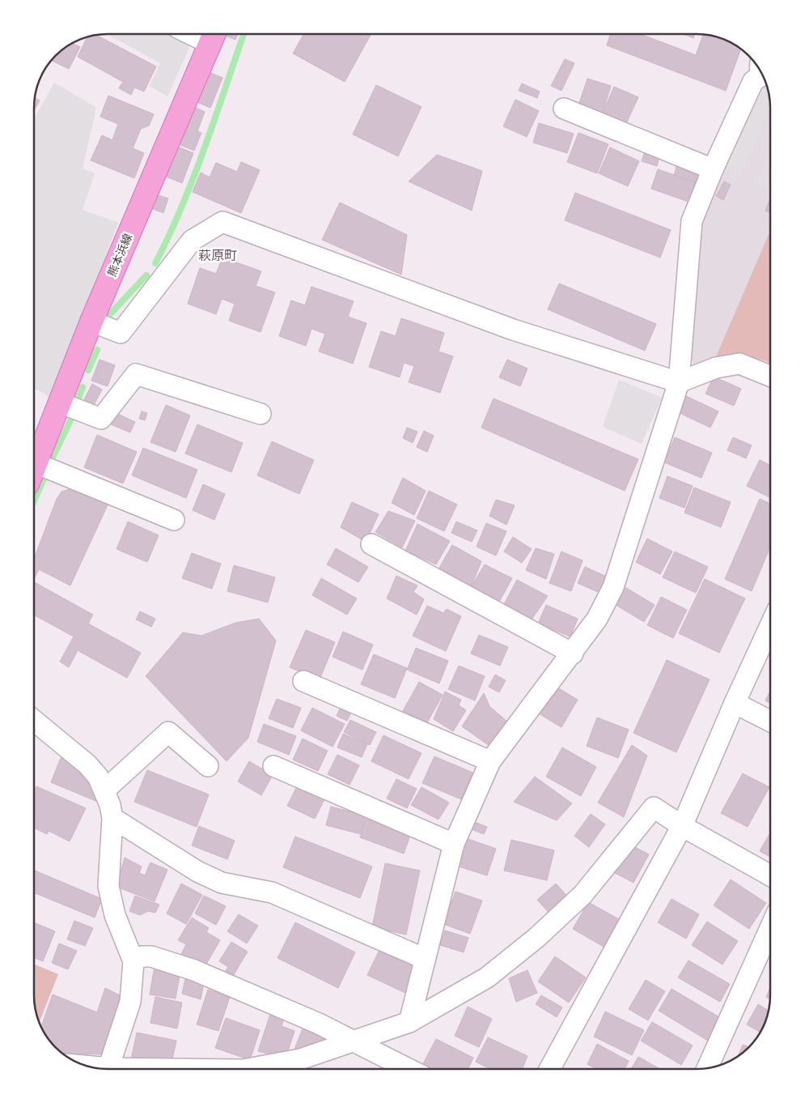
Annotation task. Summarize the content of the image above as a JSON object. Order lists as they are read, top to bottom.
{
  "streets": {
    "main road": ["熊本浜線"]
  },
  "districts": ["萩原町"]
}
